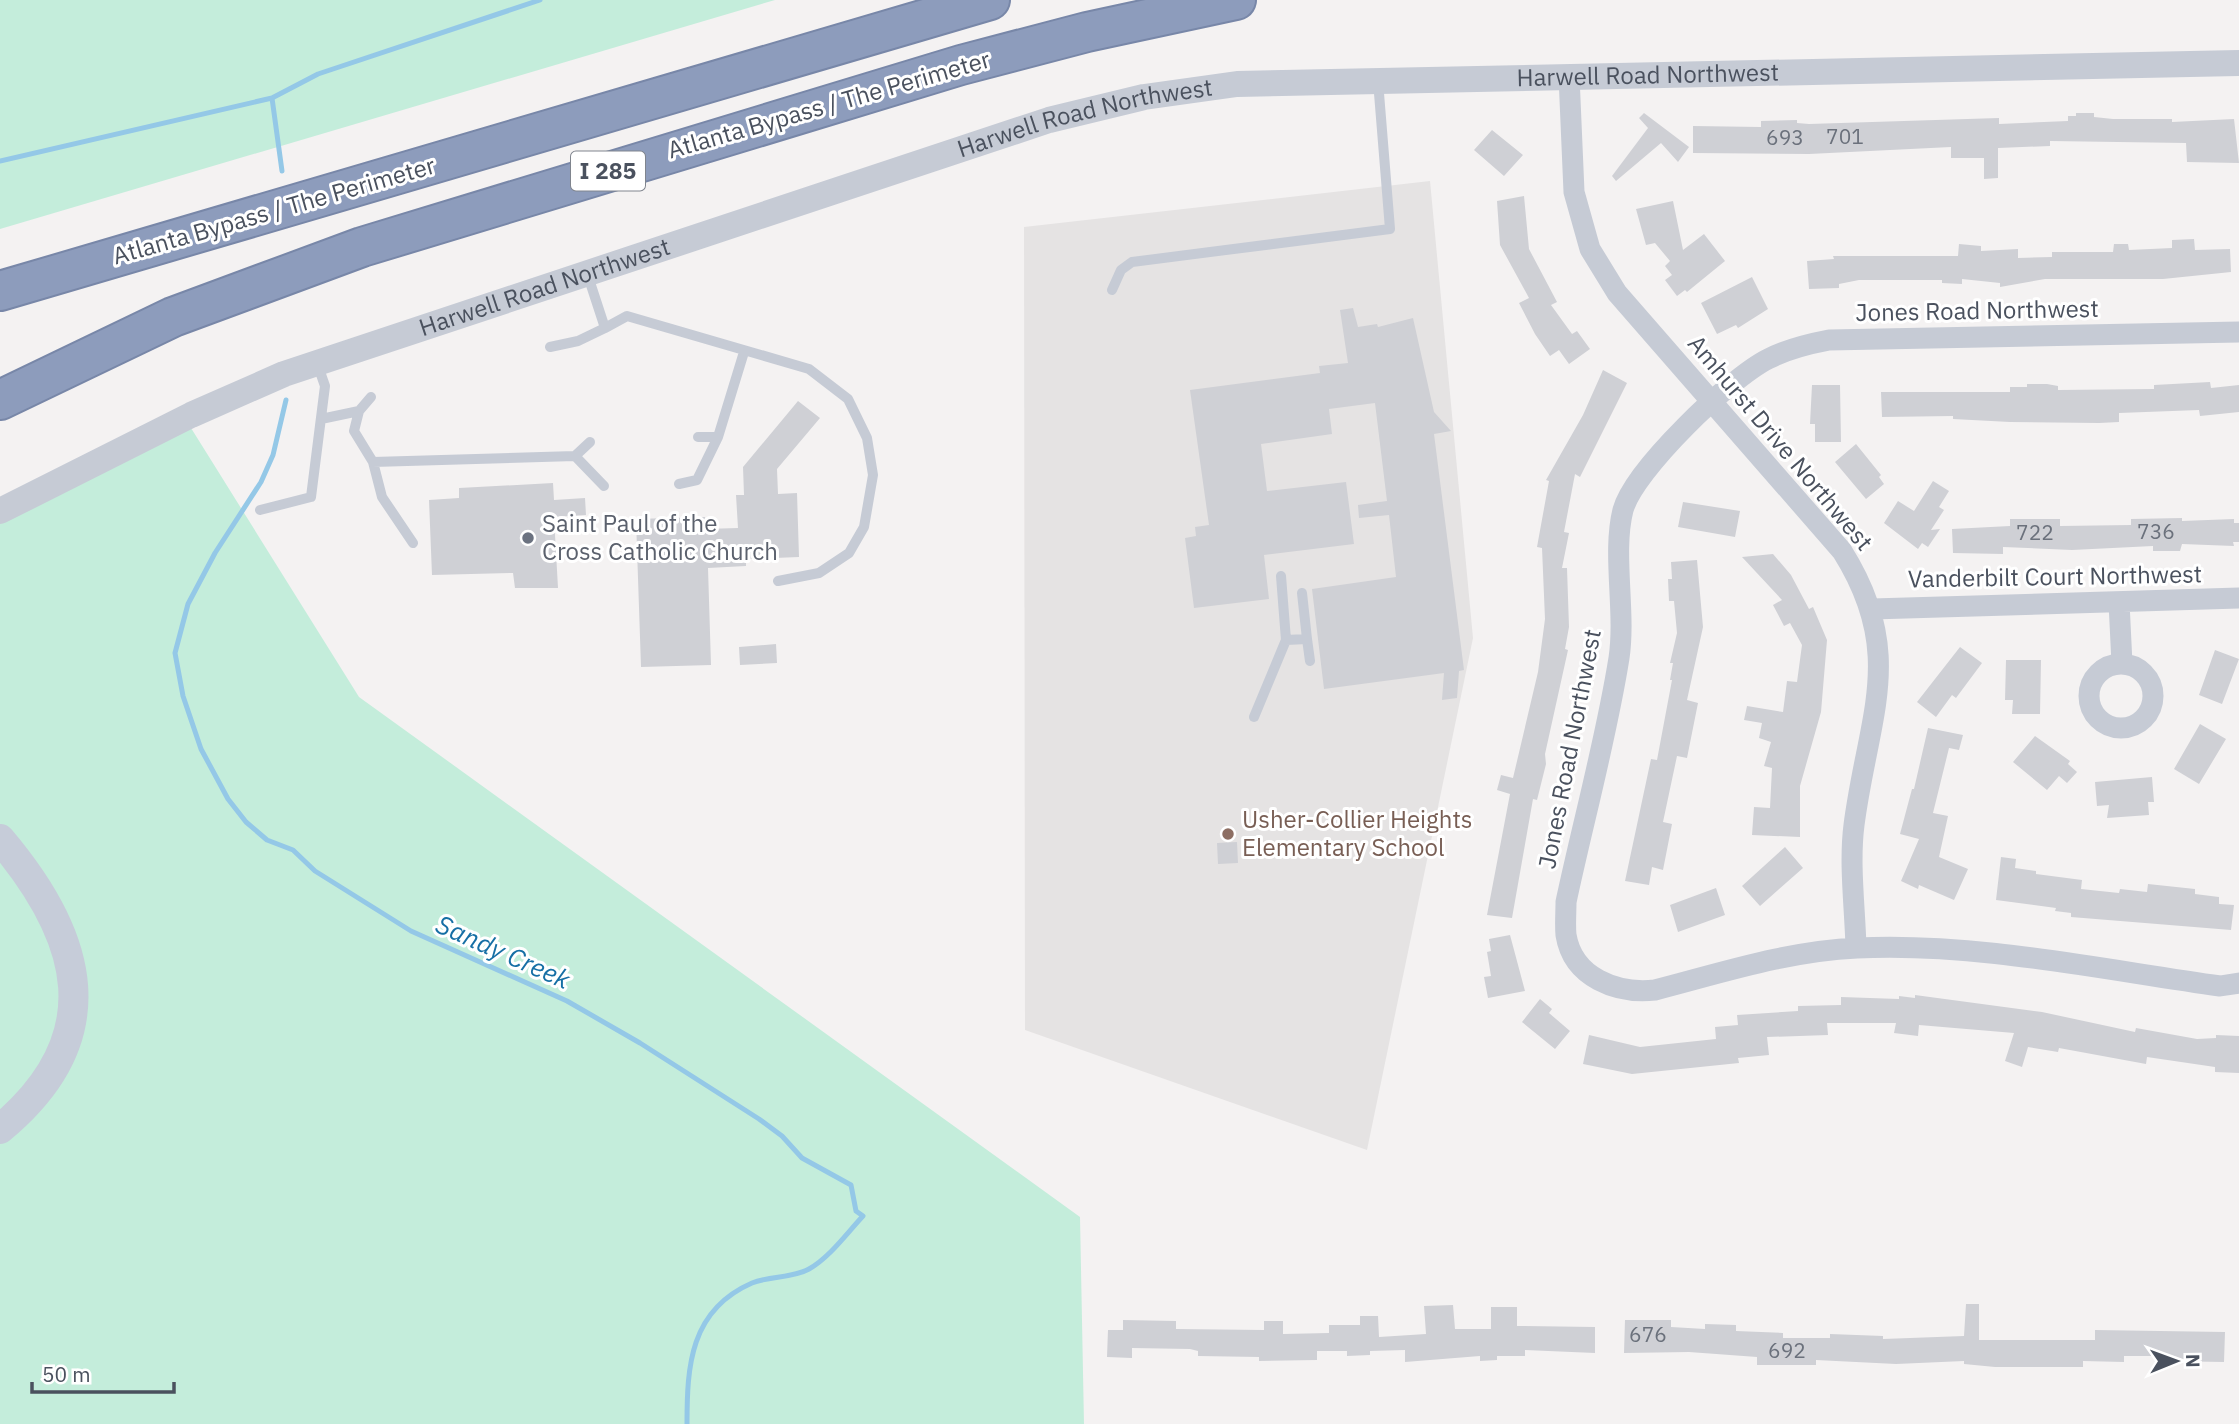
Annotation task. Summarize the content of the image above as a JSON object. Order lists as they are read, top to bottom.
{
  "streets": {
    "highway": ["Atlanta Bypass / The Perimeter", "I 285"],
    "street": [
      "Harwell Road Northwest",
      "Jones Road Northwest",
      "Amhurst Drive Northwest",
      "Vanderbilt Court Northwest"
    ]
  },
  "crossings": [
    ["Harwell Road Northwest", "Amhurst Drive Northwest"],
    ["Jones Road Northwest", "Amhurst Drive Northwest"],
    ["Amhurst Drive Northwest", "Vanderbilt Court Northwest"]
  ],
  "water": ["Sandy Creek"],
  "places": ["Saint Paul of the Cross Catholic Church", "Usher-Collier Heights Elementary School"],
  "house_numbers": [
    "701",
    "693",
    "736",
    "722",
    "676",
    "692"
  ],
  "scale_bar": "50 m",
  "north": "right"
}
